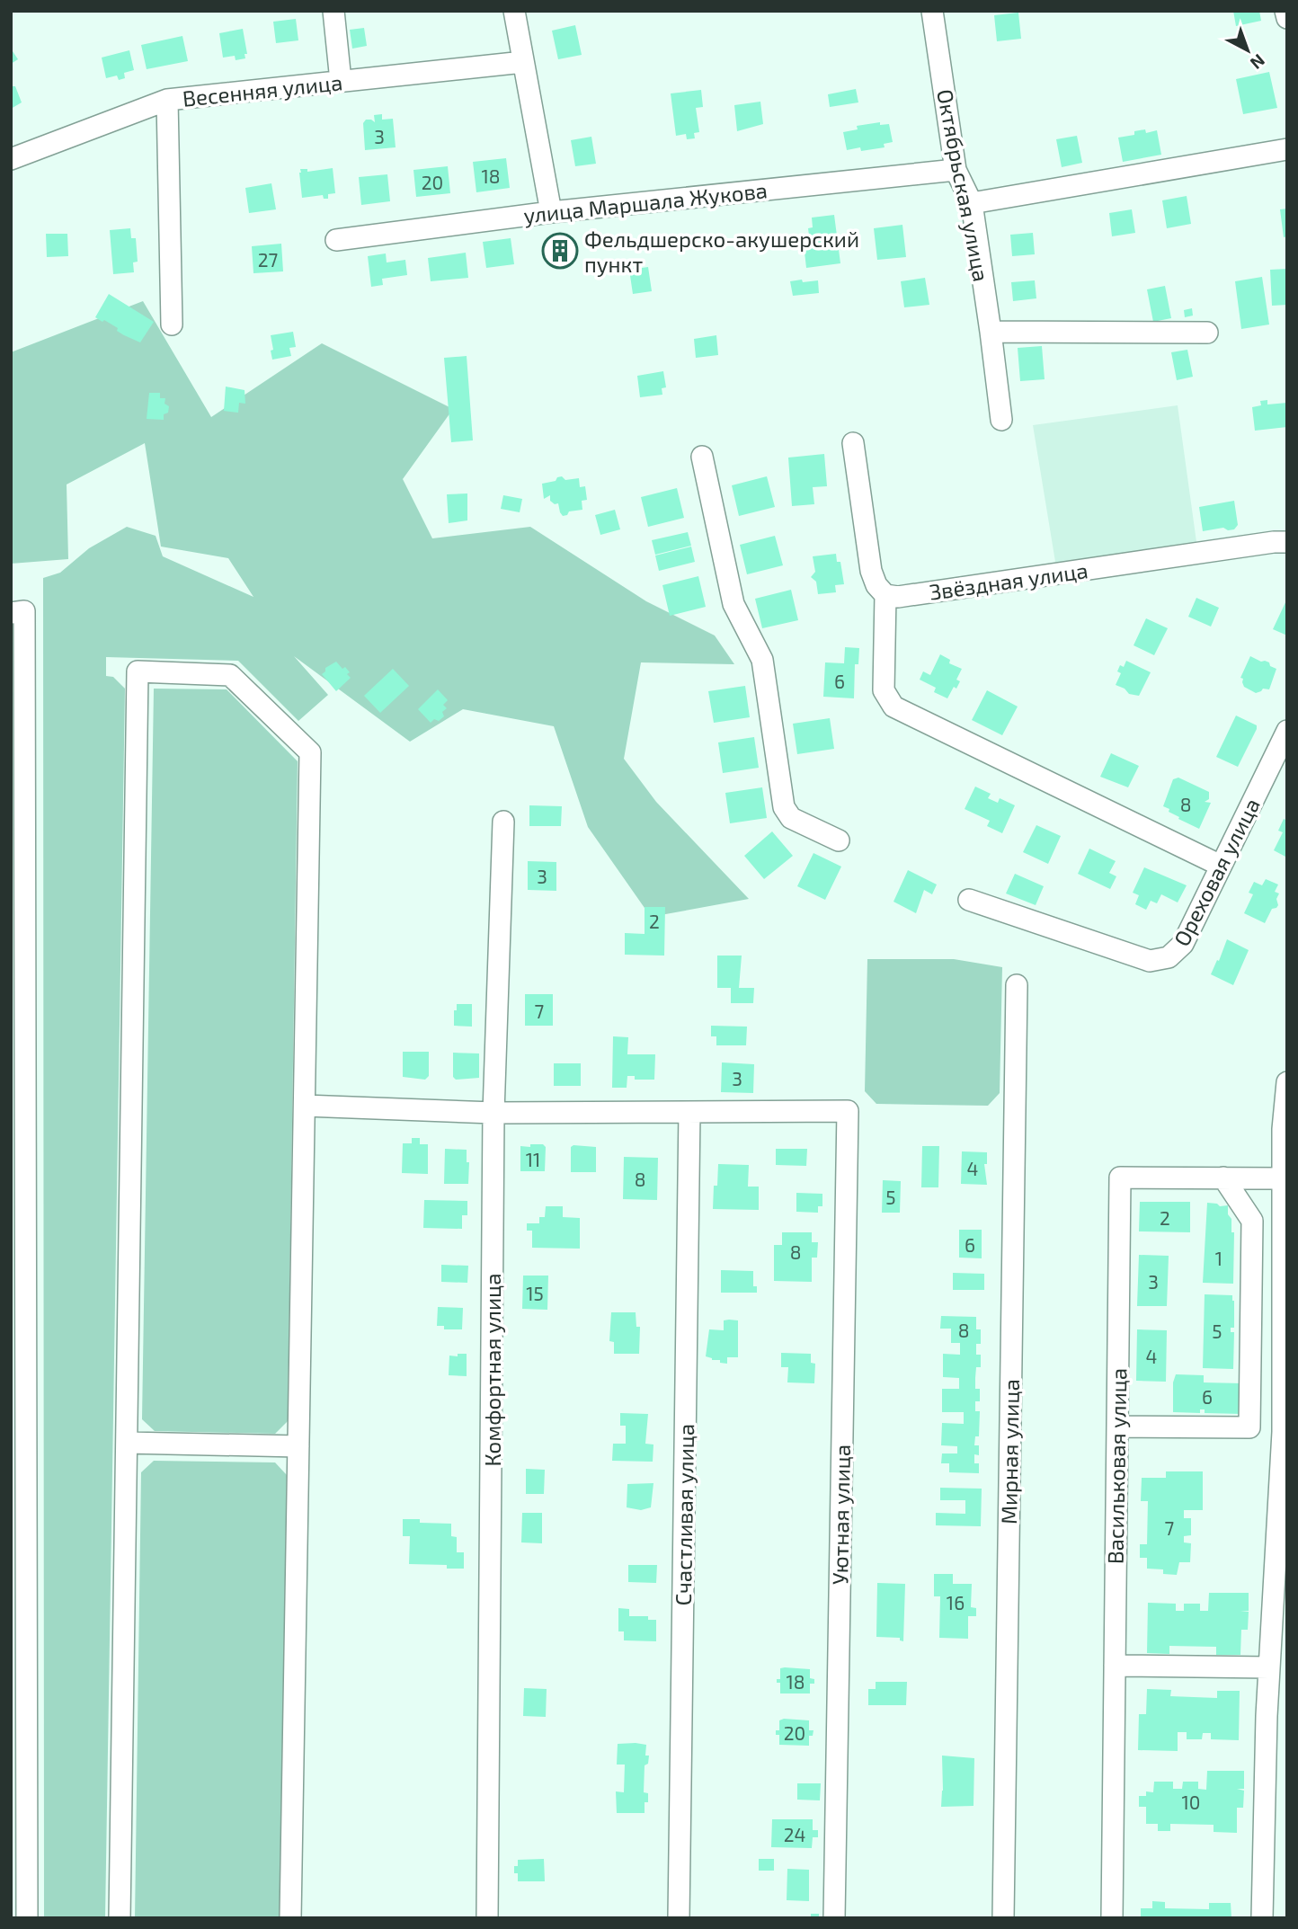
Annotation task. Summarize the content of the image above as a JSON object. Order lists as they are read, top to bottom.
{
  "streets": {
    "street": [
      "Весенняя улица",
      "Октябрьская улица",
      "улица Маршала Жукова",
      "Звёздная улица",
      "Ореховая улица",
      "Комфортная улица",
      "Мирная улица",
      "Васильковая улица",
      "Счастливая улица",
      "Уютная улица"
    ]
  },
  "crossings": [
    ["Октябрьская улица", "улица Маршала Жукова"],
    ["Счастливая улица", "Уютная улица"]
  ],
  "places": {
    "building": ["Фельдшерско-акушерский пункт"]
  },
  "house_numbers": [
    "3",
    "18",
    "20",
    "27",
    "6",
    "8",
    "3",
    "2",
    "7",
    "3",
    "11",
    "4",
    "8",
    "5",
    "2",
    "6",
    "8",
    "1",
    "3",
    "15",
    "8",
    "5",
    "4",
    "6",
    "7",
    "16",
    "18",
    "20",
    "10",
    "24"
  ],
  "north": "bottom right"
}
